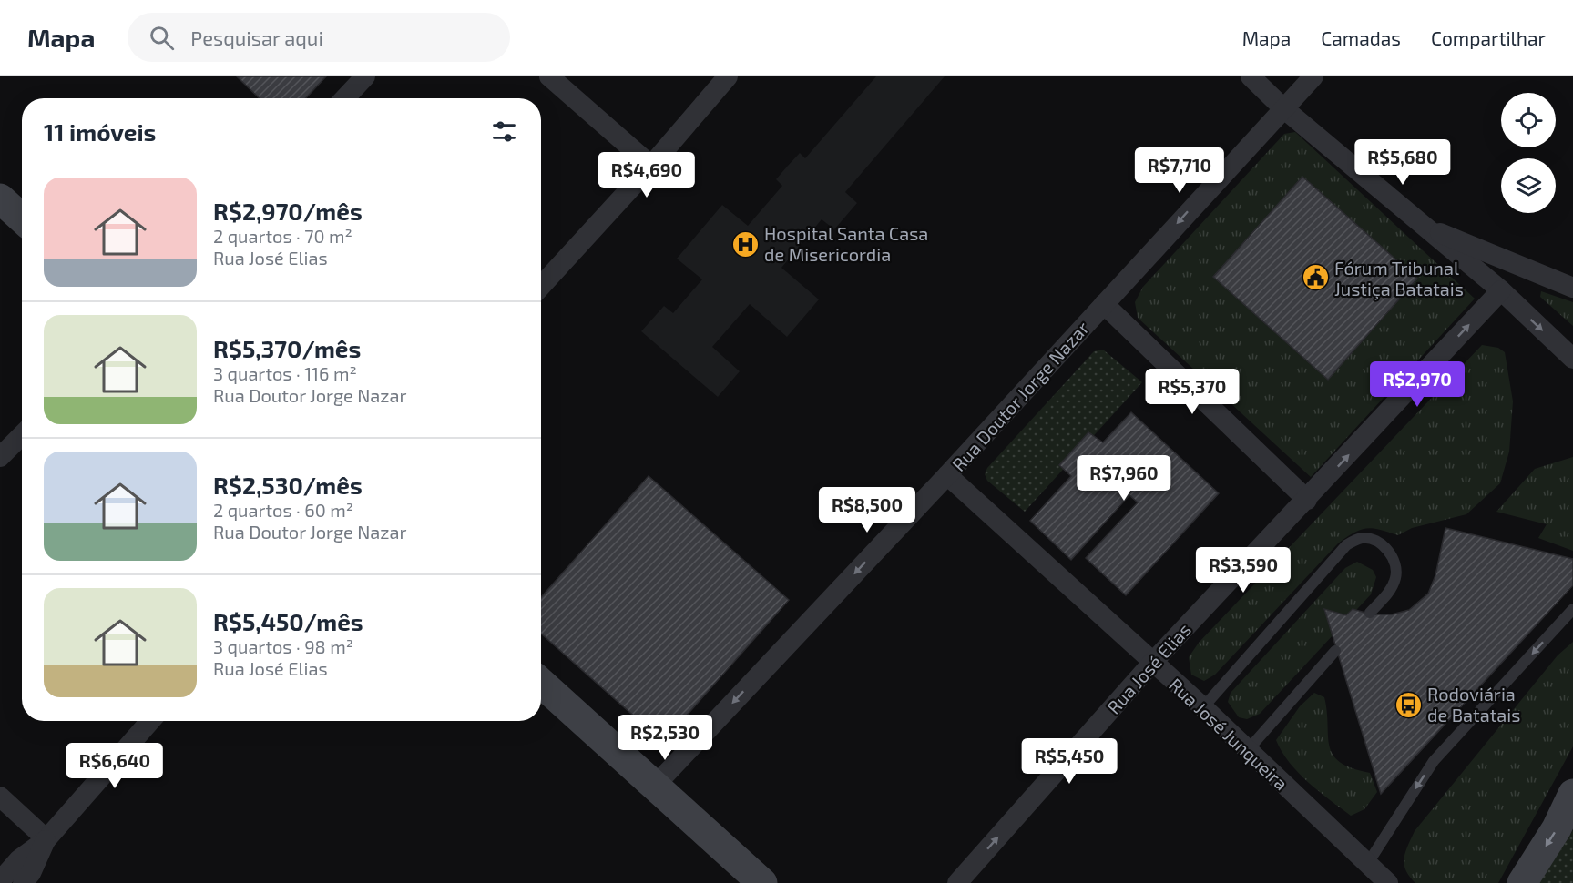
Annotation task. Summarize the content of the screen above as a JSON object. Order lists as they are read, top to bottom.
{
  "streets": {
    "street": ["Rua Doutor Jorge Nazar", "Rua José Elias", "Rua José Junqueira"]
  },
  "crossings": [
    ["Rua Doutor Jorge Nazar", "Rua José Junqueira"],
    ["Rua José Elias", "Rua José Junqueira"]
  ],
  "one_way": ["Rua Doutor Jorge Nazar", "Rua José Elias"],
  "places": {
    "hospital": ["Hospital Santa Casa de Misericordia"],
    "public building": ["Fórum Tribunal Justiça Batatais"],
    "bus stop": ["Rodoviária de Batatais"]
  },
  "page": {
    "header": "Mapa",
    "search": "Pesquisar aqui",
    "nav": ["Mapa", "Camadas", "Compartilhar"],
    "heading": "11 imóveis",
    "price": [
      "R$5,680",
      "R$7,710",
      "R$4,690",
      "R$2,970",
      "R$5,370",
      "R$7,960",
      "R$8,500",
      "R$3,590",
      "R$2,530",
      "R$5,450",
      "R$6,640"
    ],
    "list": [
      {
        "name": "R$2,970/mês",
        "note": "2 quartos · 70 m² · Rua José Elias"
      },
      {
        "name": "R$5,370/mês",
        "note": "3 quartos · 116 m² · Rua Doutor Jorge Nazar"
      },
      {
        "name": "R$2,530/mês",
        "note": "2 quartos · 60 m² · Rua Doutor Jorge Nazar"
      },
      {
        "name": "R$5,450/mês",
        "note": "3 quartos · 98 m² · Rua José Elias"
      }
    ]
  }
}
